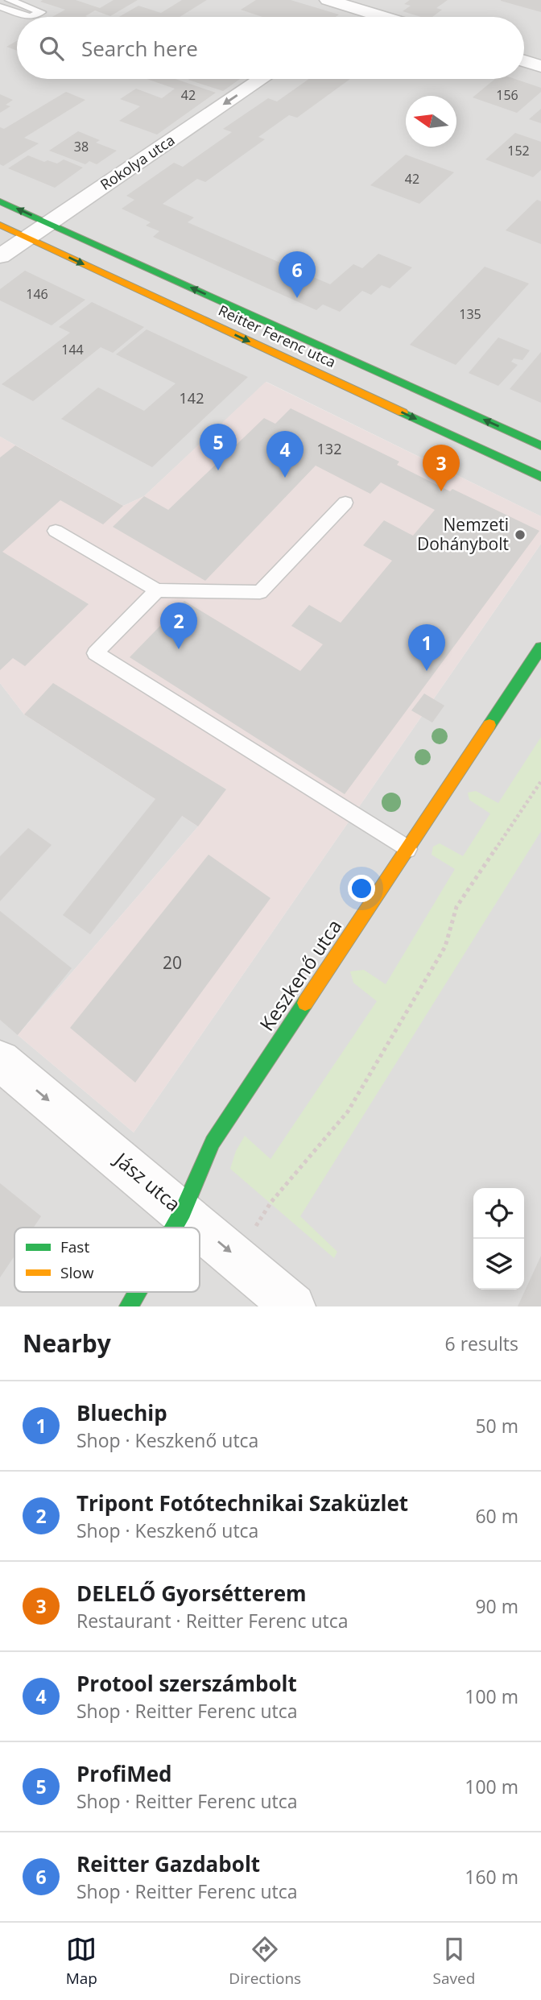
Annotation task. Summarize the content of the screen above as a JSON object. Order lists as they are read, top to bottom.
{
  "streets": {
    "street": [
      "Rokolya utca",
      "Reitter Ferenc utca",
      "Keszkenő utca",
      "Jász utca"
    ]
  },
  "crossings": [
    ["Rokolya utca", "Reitter Ferenc utca"],
    ["Keszkenő utca", "Jász utca"]
  ],
  "one_way": ["Rokolya utca", "Jász utca"],
  "places": ["Nemzeti Dohánybolt"],
  "house_numbers": [
    "42",
    "156",
    "38",
    "152",
    "42",
    "146",
    "135",
    "144",
    "142",
    "132",
    "20"
  ],
  "legend": ["Fast", "Slow"],
  "north": "left",
  "page": {
    "search": "Search here",
    "pins": [
      "6",
      "5",
      "4",
      "3",
      "2",
      "1"
    ],
    "heading": ["Nearby", "6 results"],
    "list": [
      {
        "mark": "1",
        "name": "Bluechip",
        "note": "Shop · Keszkenő utca",
        "value": "50 m"
      },
      {
        "mark": "2",
        "name": "Tripont Fotótechnikai Szaküzlet",
        "note": "Shop · Keszkenő utca",
        "value": "60 m"
      },
      {
        "mark": "3",
        "name": "DELELŐ Gyorsétterem",
        "note": "Restaurant · Reitter Ferenc utca",
        "value": "90 m"
      },
      {
        "mark": "4",
        "name": "Protool szerszámbolt",
        "note": "Shop · Reitter Ferenc utca",
        "value": "100 m"
      },
      {
        "mark": "5",
        "name": "ProfiMed",
        "note": "Shop · Reitter Ferenc utca",
        "value": "100 m"
      },
      {
        "mark": "6",
        "name": "Reitter Gazdabolt",
        "note": "Shop · Reitter Ferenc utca",
        "value": "160 m"
      }
    ],
    "nav": ["Map", "Directions", "Saved"]
  }
}
